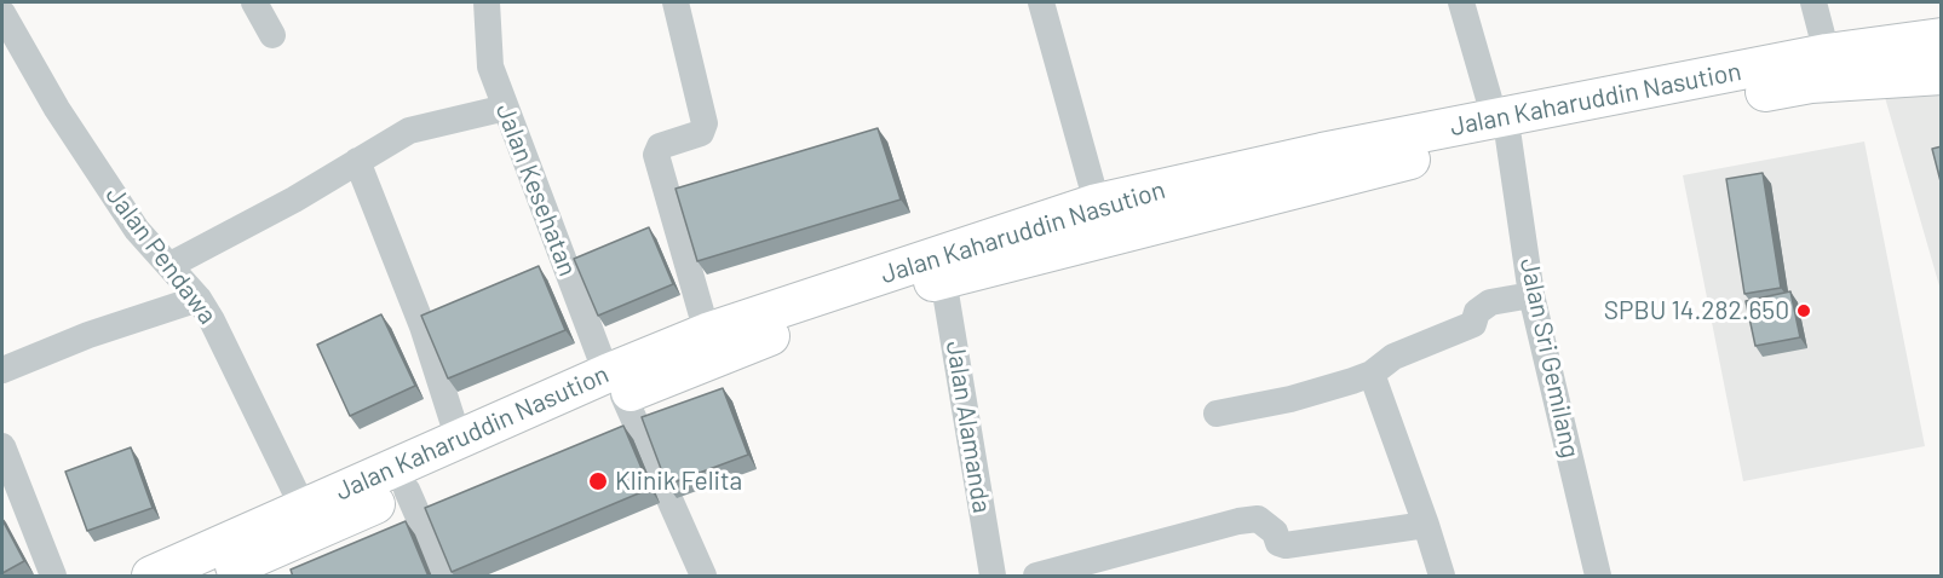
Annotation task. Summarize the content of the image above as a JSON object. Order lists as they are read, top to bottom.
{
  "streets": {
    "highway": ["Jalan Kaharuddin Nasution"],
    "street": [
      "Jalan Kesehatan",
      "Jalan Pendawa",
      "Jalan Sri Gemilang",
      "Jalan Alamanda"
    ]
  },
  "crossings": [
    ["Jalan Kaharuddin Nasution", "Jalan Kesehatan"],
    ["Jalan Kaharuddin Nasution", "Jalan Pendawa"],
    ["Jalan Kaharuddin Nasution", "Jalan Sri Gemilang"],
    ["Jalan Kaharuddin Nasution", "Jalan Alamanda"]
  ],
  "places": ["SPBU 14.282.650", "Klinik Felita"]
}
